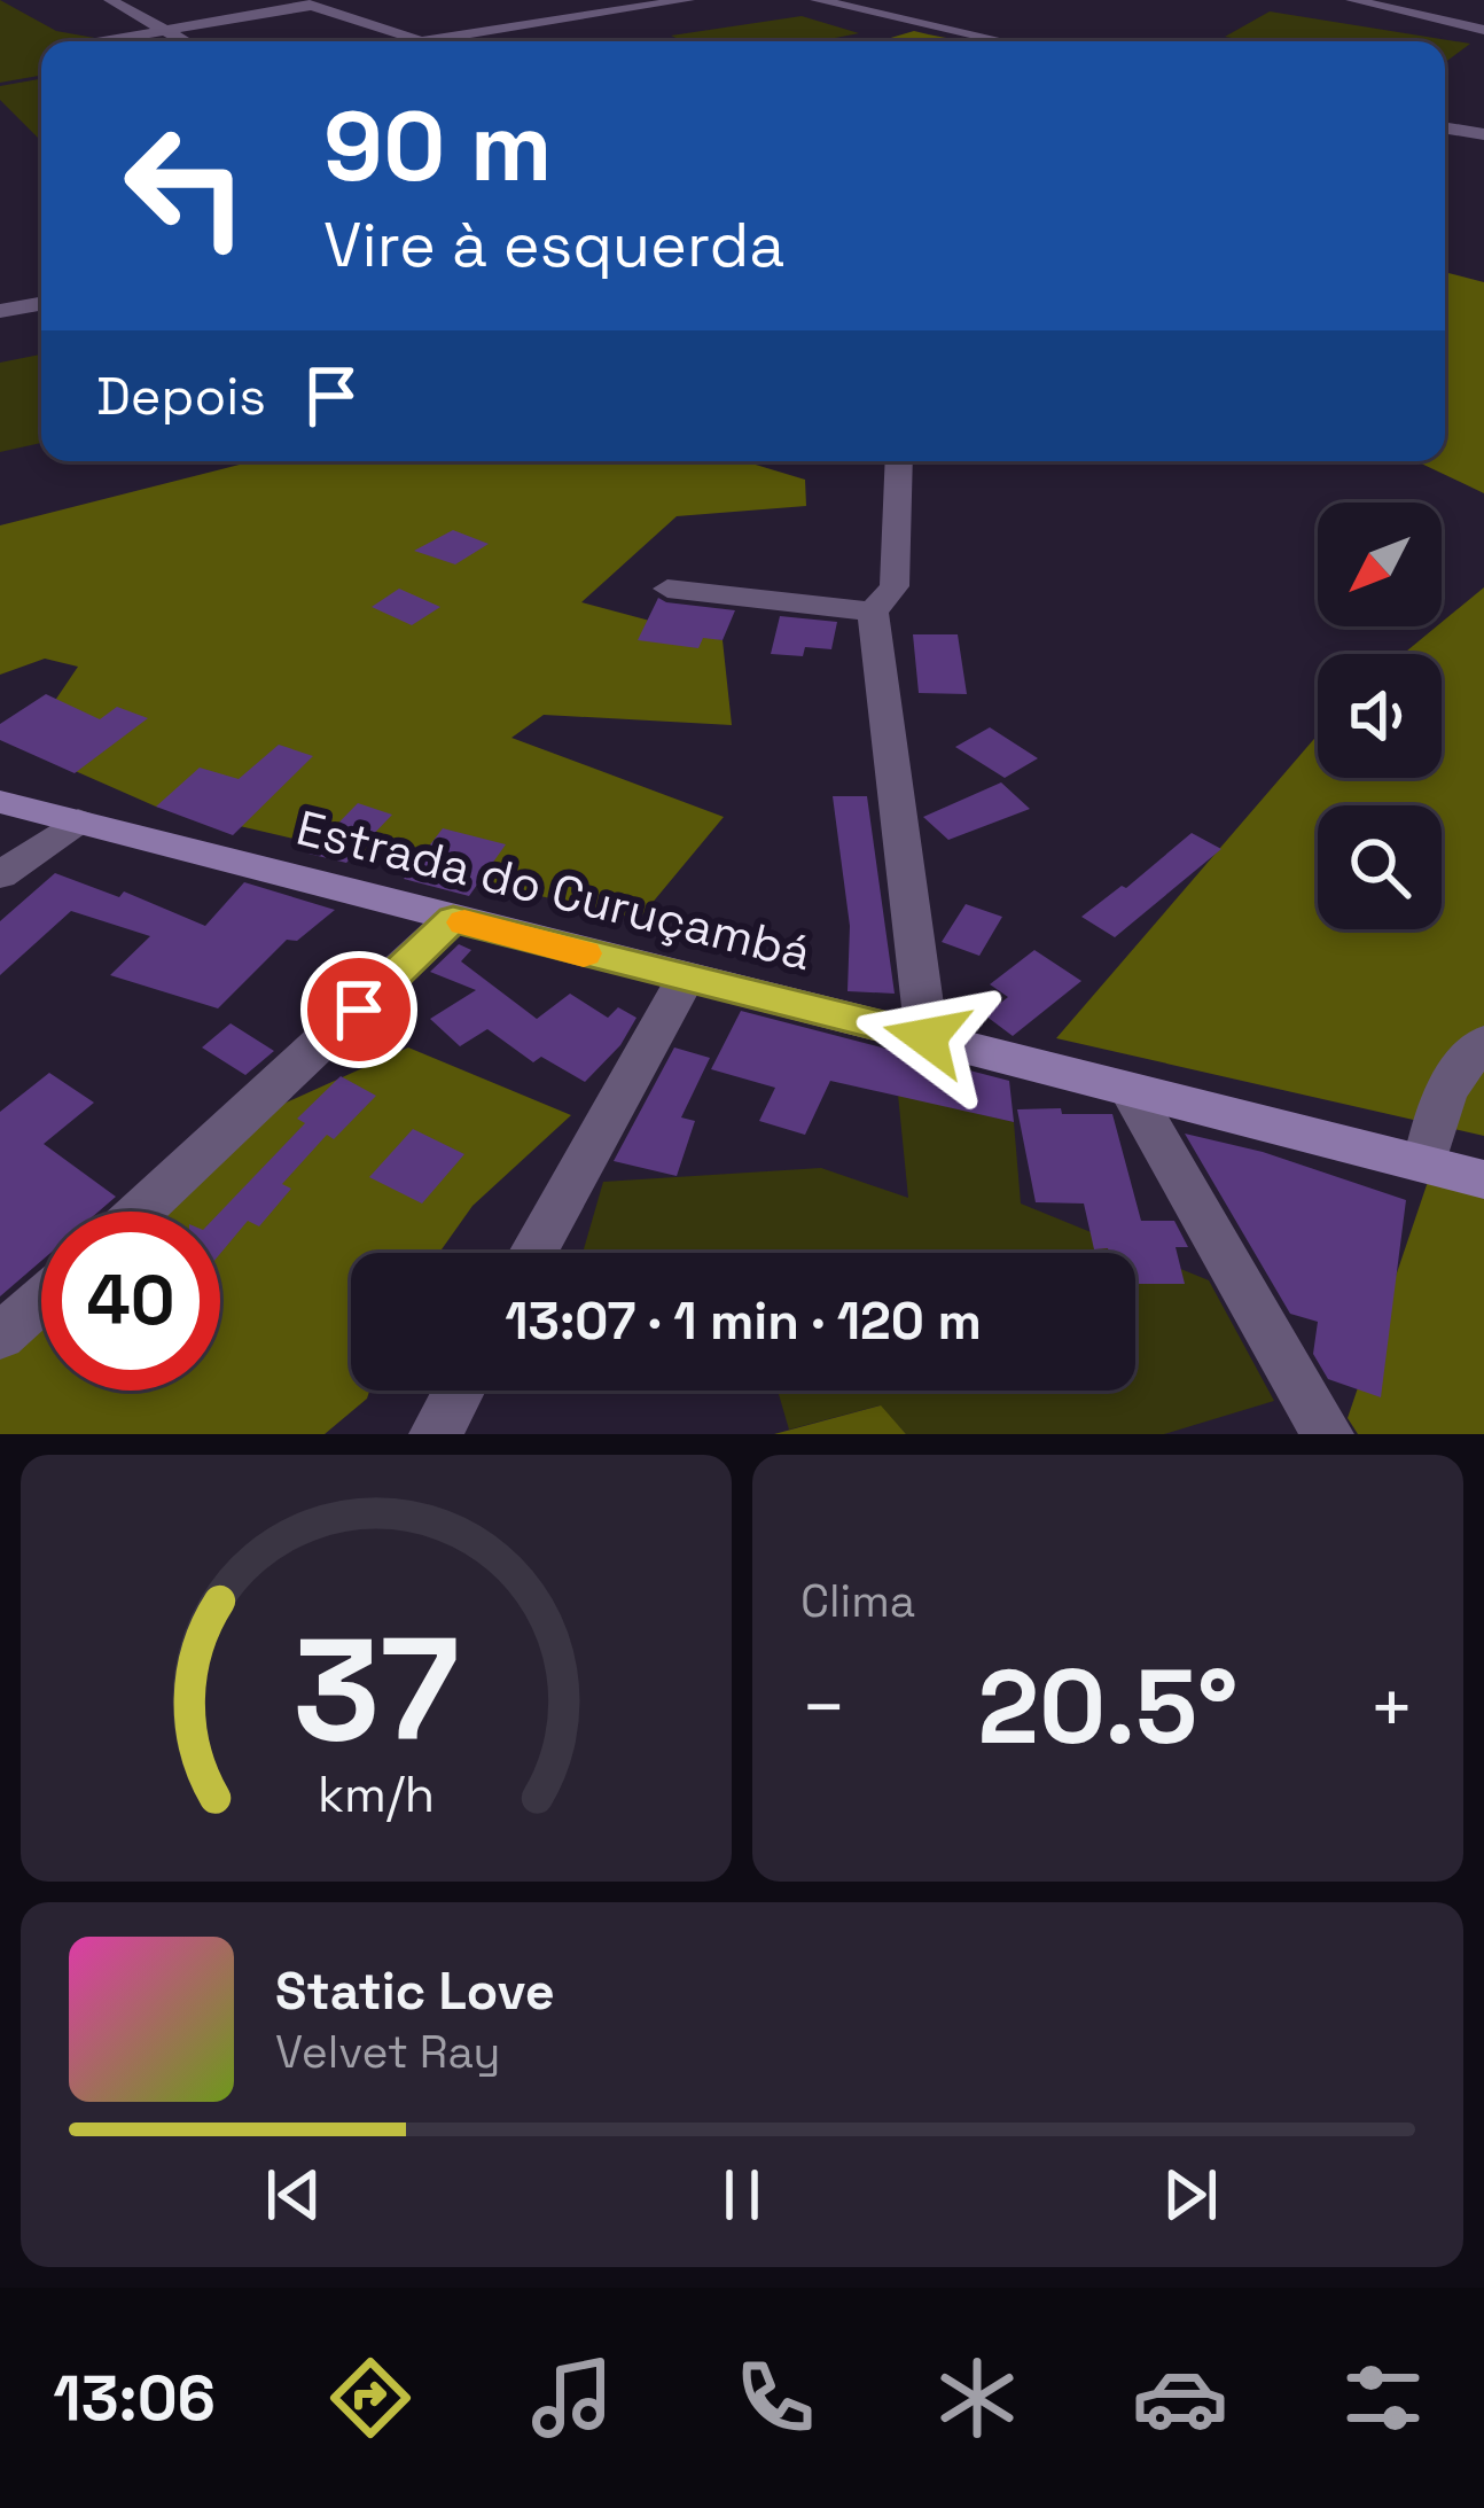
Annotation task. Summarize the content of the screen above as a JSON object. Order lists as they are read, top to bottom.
{
  "streets": {
    "street": ["Estrada do Curuçambá"]
  },
  "north": "bottom left",
  "page": {
    "turn": ["90 m", "Vire à esquerda"],
    "then": "Depois",
    "limit": "40",
    "trip": "13:07 · 1 min · 120 m",
    "tile": "Clima",
    "heat": ["−", "20.5°", "+"],
    "song": ["Static Love", "Velvet Ray"],
    "tabs": "13:06",
    "gauge": ["37", "km/h"]
  }
}
